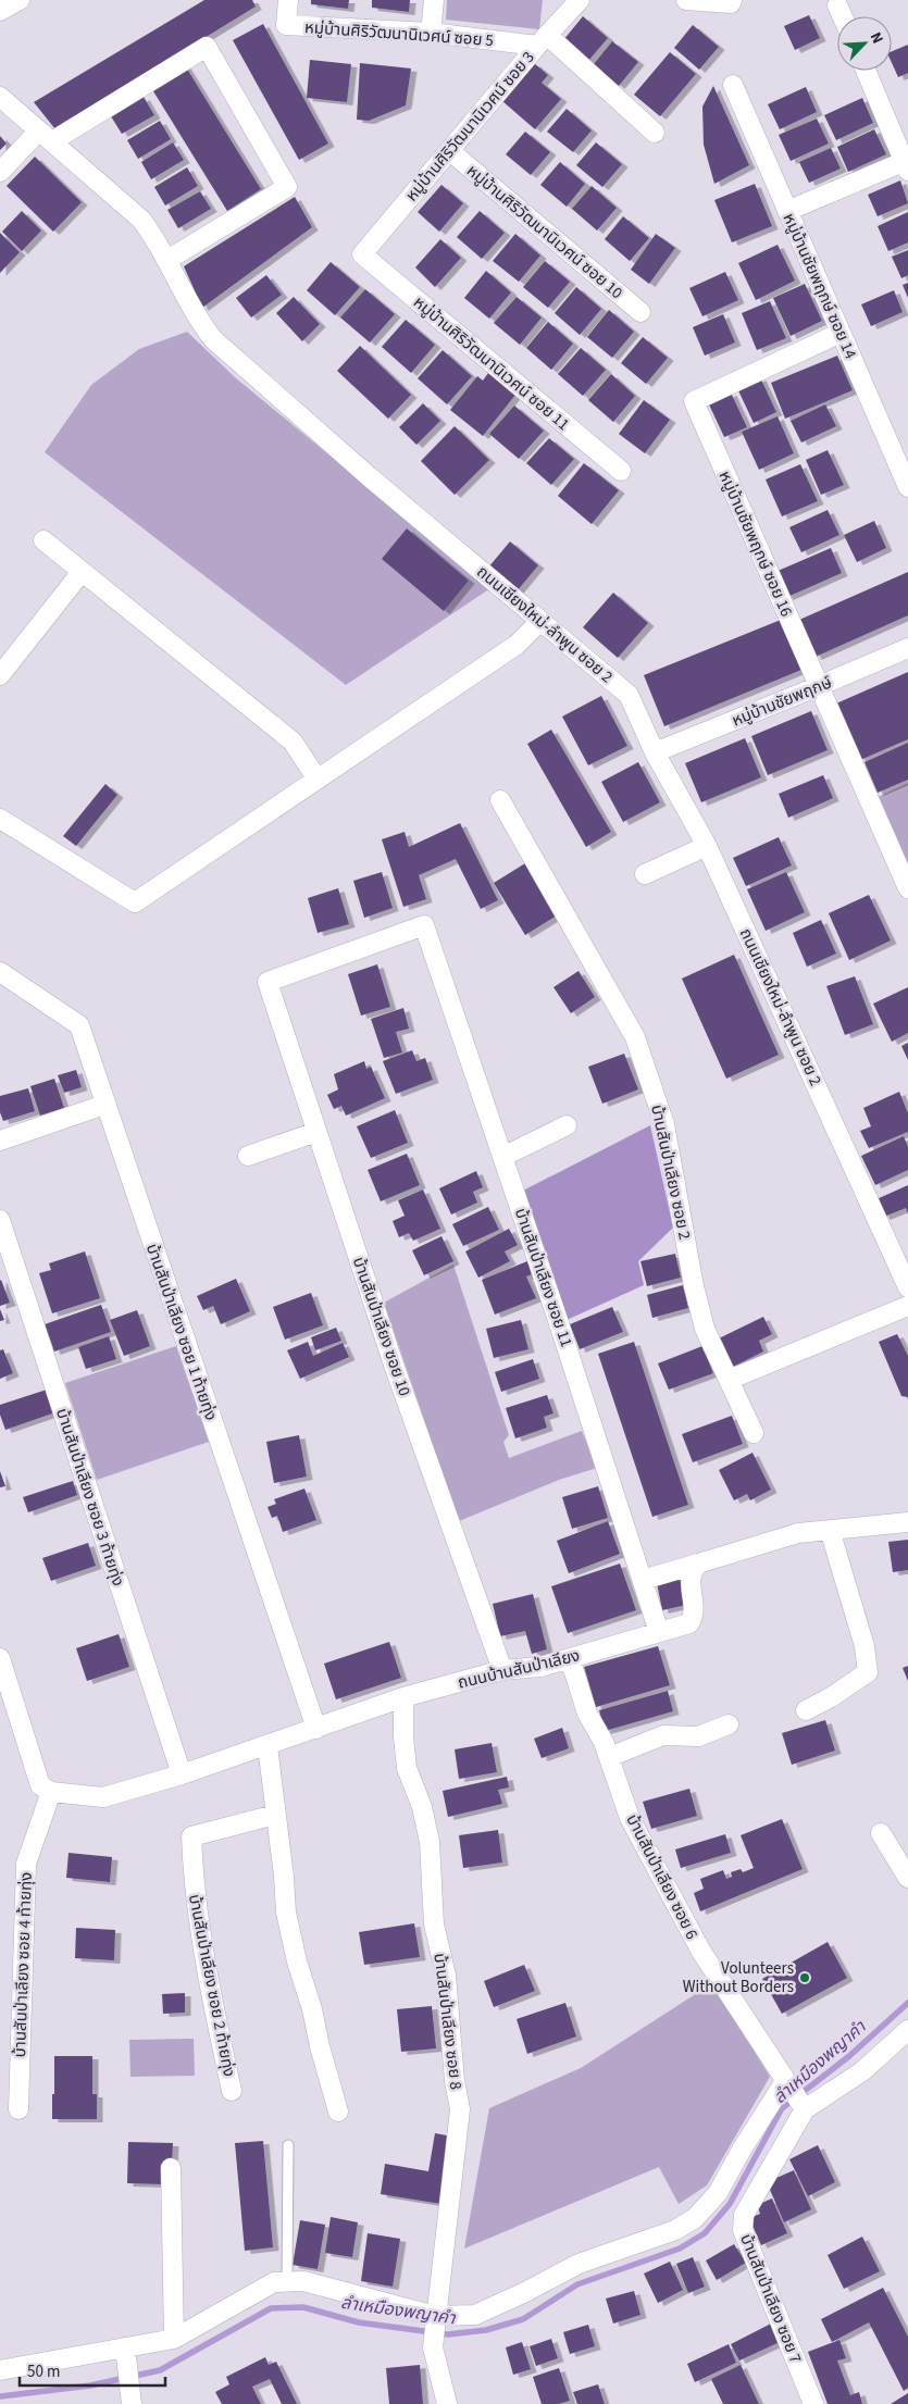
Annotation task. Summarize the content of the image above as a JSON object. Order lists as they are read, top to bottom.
{
  "streets": {
    "street": [
      "หมู่บ้านศิริวัฒนานิเวศน์ ซอย 5",
      "หมู่บ้านศิริวัฒนานิเวศน์ ซอย 3",
      "หมู่บ้านศิริวัฒนานิเวศน์ ซอย 10",
      "หมู่บ้านชัยพฤกษ์ ซอย 14",
      "หมู่บ้านศิริวัฒนานิเวศน์ ซอย 11",
      "หมู่บ้านชัยพฤกษ์ ซอย 16",
      "ถนนเชียงใหม่-ลำพูน ซอย 2",
      "หมู่บ้านชัยพฤกษ์",
      "บ้านสันป่าเลียง ซอย 2",
      "บ้านสันป่าเลียง ซอย 11",
      "บ้านสันป่าเลียง ซอย 10",
      "บ้านสันป่าเลียง ซอย 1 ท้ายทุ่ง",
      "บ้านสันป่าเลียง ซอย 3 ท้ายทุ่ง",
      "ถนนบ้านสันป่าเลียง",
      "บ้านสันป่าเลียง ซอย 6",
      "บ้านสันป่าเลียง ซอย 4 ท้ายทุ่ง",
      "บ้านสันป่าเลียง ซอย 2 ท้ายทุ่ง",
      "บ้านสันป่าเลียง ซอย 8",
      "บ้านสันป่าเลียง ซอย 7"
    ]
  },
  "crossings": [
    ["หมู่บ้านศิริวัฒนานิเวศน์ ซอย 5", "หมู่บ้านศิริวัฒนานิเวศน์ ซอย 3"],
    ["หมู่บ้านศิริวัฒนานิเวศน์ ซอย 3", "หมู่บ้านศิริวัฒนานิเวศน์ ซอย 10"],
    ["หมู่บ้านศิริวัฒนานิเวศน์ ซอย 3", "หมู่บ้านศิริวัฒนานิเวศน์ ซอย 11"],
    ["หมู่บ้านชัยพฤกษ์ ซอย 14", "หมู่บ้านชัยพฤกษ์ ซอย 16"],
    ["หมู่บ้านชัยพฤกษ์ ซอย 16", "หมู่บ้านชัยพฤกษ์"],
    ["ถนนเชียงใหม่-ลำพูน ซอย 2", "หมู่บ้านชัยพฤกษ์"],
    ["บ้านสันป่าเลียง ซอย 11", "บ้านสันป่าเลียง ซอย 10"],
    ["บ้านสันป่าเลียง ซอย 11", "ถนนบ้านสันป่าเลียง"],
    ["บ้านสันป่าเลียง ซอย 10", "ถนนบ้านสันป่าเลียง"],
    ["บ้านสันป่าเลียง ซอย 1 ท้ายทุ่ง", "ถนนบ้านสันป่าเลียง"],
    ["บ้านสันป่าเลียง ซอย 3 ท้ายทุ่ง", "ถนนบ้านสันป่าเลียง"],
    ["ถนนบ้านสันป่าเลียง", "บ้านสันป่าเลียง ซอย 6"],
    ["ถนนบ้านสันป่าเลียง", "บ้านสันป่าเลียง ซอย 4 ท้ายทุ่ง"],
    ["ถนนบ้านสันป่าเลียง", "บ้านสันป่าเลียง ซอย 8"],
    ["บ้านสันป่าเลียง ซอย 6", "บ้านสันป่าเลียง ซอย 7"]
  ],
  "water": ["ลำเหมืองพญาคำ"],
  "places": ["Volunteers Without Borders"],
  "scale_bar": "50 m",
  "north": "top right"
}
